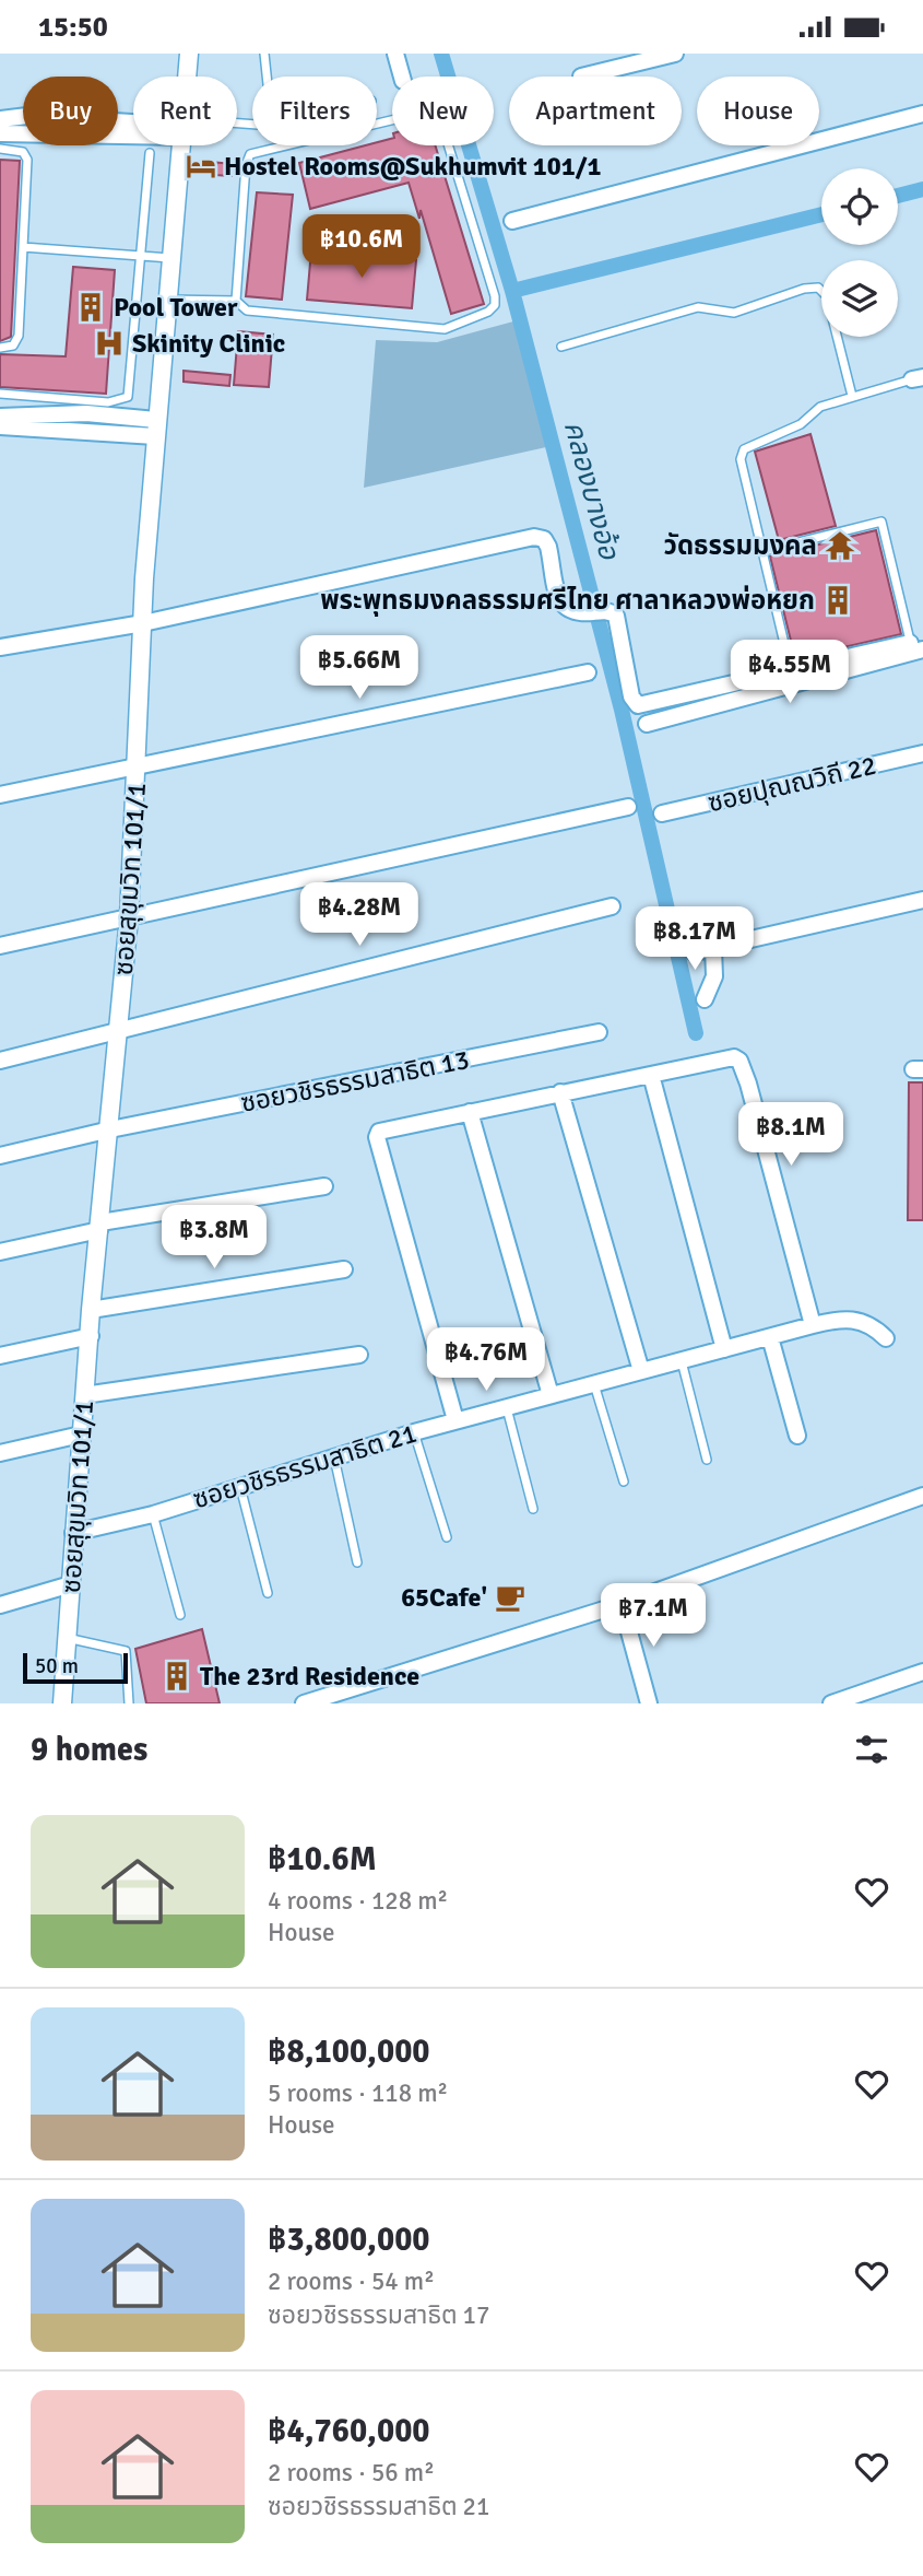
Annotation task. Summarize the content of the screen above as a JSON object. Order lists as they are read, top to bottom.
{
  "streets": {
    "street": [
      "ซอยปุณณวิถี 22",
      "ซอยสุขุมวิท 101/1",
      "ซอยวชิรธรรมสาธิต 13",
      "ซอยวชิรธรรมสาธิต 21"
    ]
  },
  "crossings": [
    ["ซอยสุขุมวิท 101/1", "ซอยวชิรธรรมสาธิต 13"],
    ["ซอยสุขุมวิท 101/1", "ซอยวชิรธรรมสาธิต 21"]
  ],
  "water": ["คลองบางอ้อ"],
  "places": {
    "hotel": ["Hostel Rooms@Sukhumvit 101/1"],
    "building": ["Pool Tower", "พระพุทธมงคลธรรมศรีไทย ศาลาหลวงพ่อหยก", "The 23rd Residence"],
    "hospital": ["Skinity Clinic"],
    "temple": ["วัดธรรมมงคล"],
    "cafe": ["65Cafe'"]
  },
  "scale_bar": "50 m",
  "page": {
    "status": "15:50",
    "chip": [
      "Buy",
      "Rent",
      "Filters",
      "New",
      "Apartment",
      "House"
    ],
    "price": [
      "฿10.6M",
      "฿5.66M",
      "฿4.55M",
      "฿4.28M",
      "฿8.17M",
      "฿8.1M",
      "฿3.8M",
      "฿4.76M",
      "฿7.1M"
    ],
    "scale": "50 m",
    "heading": "9 homes",
    "list": [
      {
        "name": "฿10.6M",
        "note": "4 rooms · 128 m² · House"
      },
      {
        "name": "฿8,100,000",
        "note": "5 rooms · 118 m² · House"
      },
      {
        "name": "฿3,800,000",
        "note": "2 rooms · 54 m² · ซอยวชิรธรรมสาธิต 17"
      },
      {
        "name": "฿4,760,000",
        "note": "2 rooms · 56 m² · ซอยวชิรธรรมสาธิต 21"
      }
    ]
  }
}
